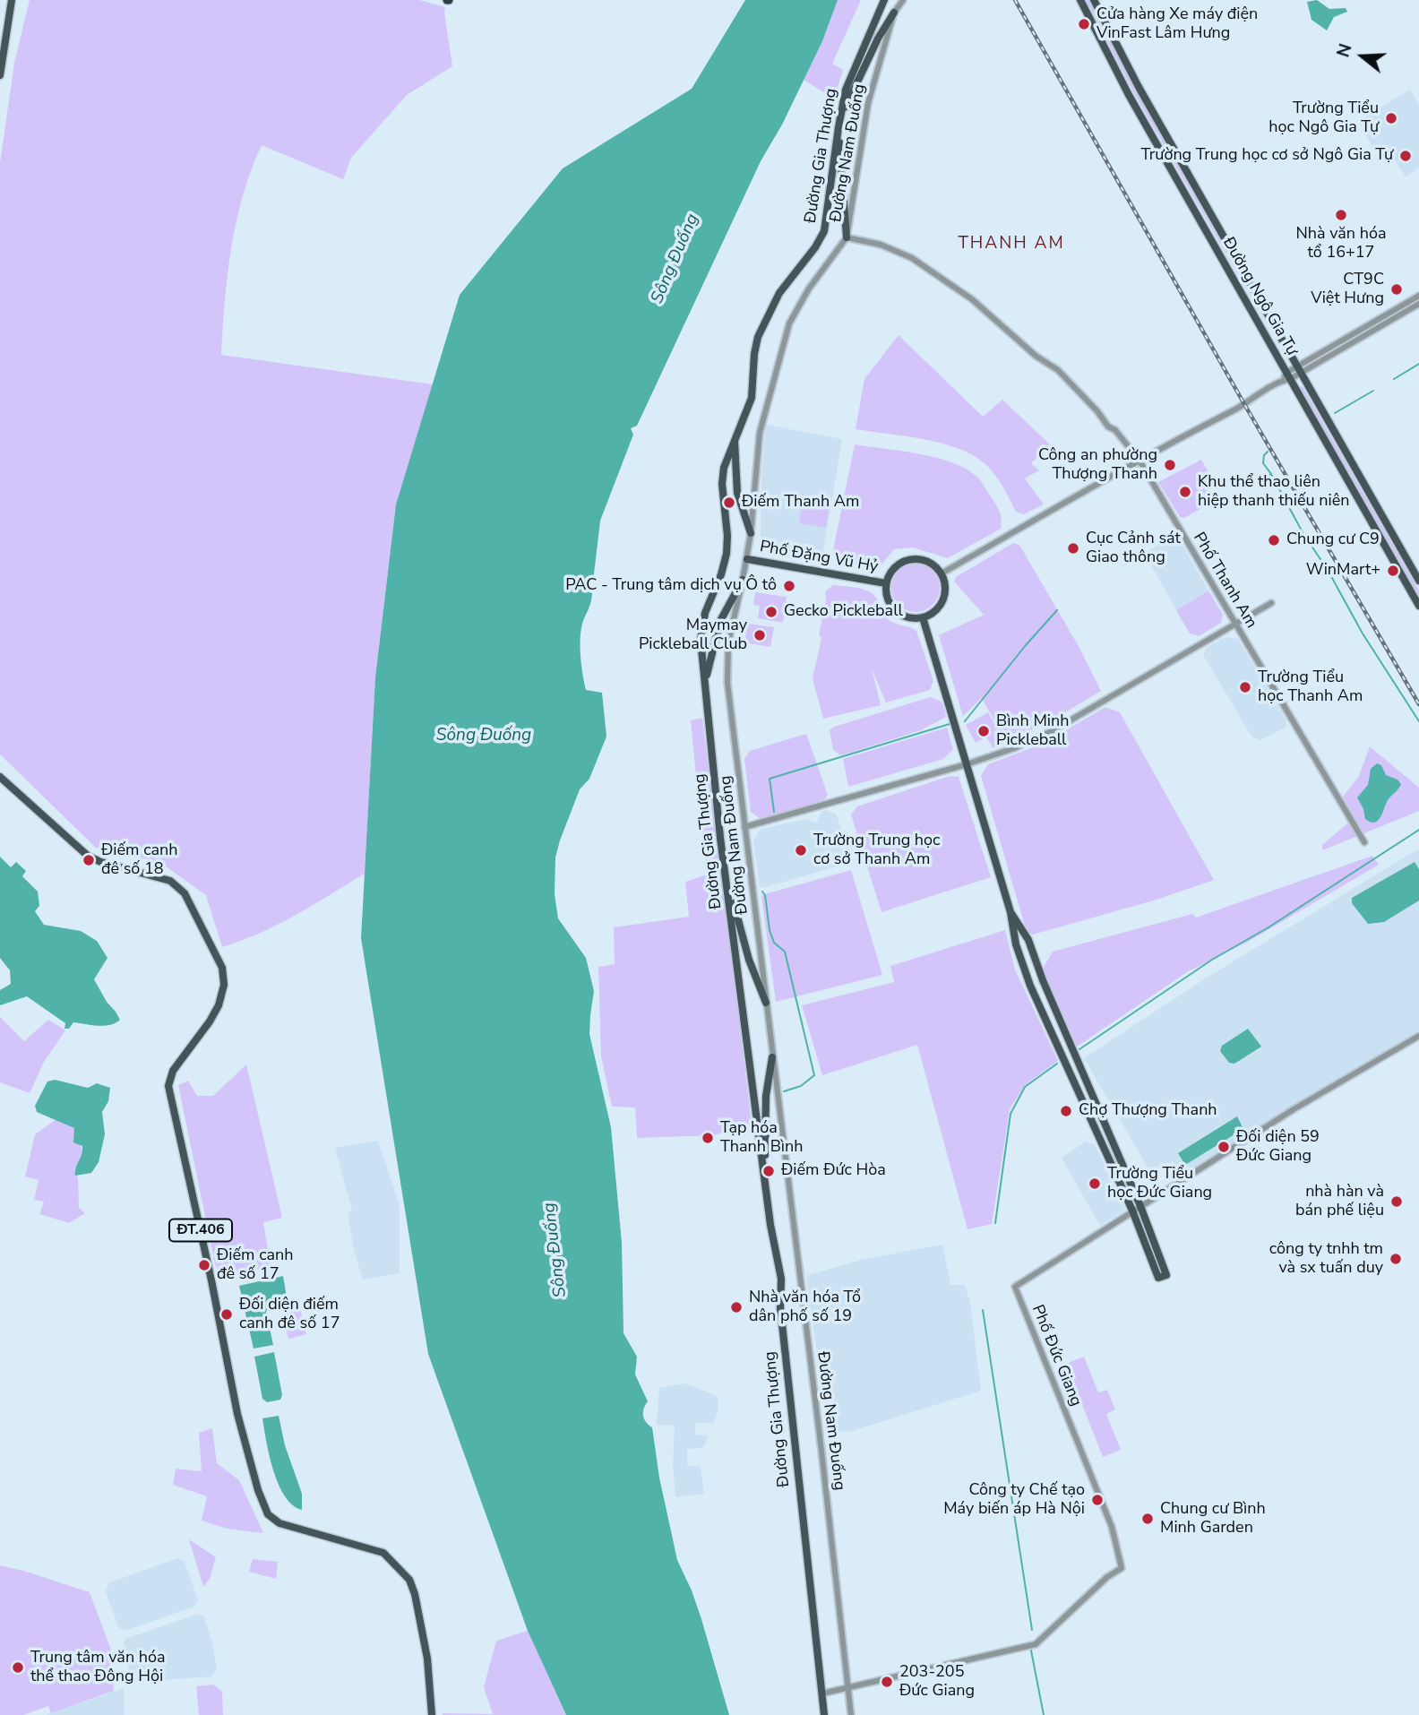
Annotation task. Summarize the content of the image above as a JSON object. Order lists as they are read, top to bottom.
{
  "streets": {
    "main road": [
      "Đường Gia Thượng",
      "Đường Ngô Gia Tự",
      "Phố Đặng Vũ Hỷ",
      "ĐT.406"
    ],
    "street": ["Đường Nam Đuống", "Phố Thanh Am", "Phố Đức Giang"]
  },
  "crossings": [
    ["Đường Nam Đuống", "Phố Đặng Vũ Hỷ"],
    ["Đường Nam Đuống", "Phố Thanh Am"],
    ["Đường Nam Đuống", "Phố Đức Giang"],
    ["Đường Gia Thượng", "Phố Đức Giang"]
  ],
  "districts": ["THANH AM"],
  "water": ["Sông Đuống"],
  "places": [
    "Cửa hàng Xe máy điện VinFast Lâm Hưng",
    "Trường Tiểu học Ngô Gia Tự",
    "Trường Trung học cơ sở Ngô Gia Tự",
    "Nhà văn hóa tổ 16+17",
    "CT9C Việt Hưng",
    "Công an phường Thượng Thanh",
    "Khu thể thao liên hiệp thanh thiếu niên",
    "Điếm Thanh Am",
    "Chung cư C9",
    "Cục Cảnh sát Giao thông",
    "WinMart+",
    "PAC - Trung tâm dịch vụ Ô tô",
    "Gecko Pickleball",
    "Maymay Pickleball Club",
    "Trường Tiểu học Thanh Am",
    "Bình Minh Pickleball",
    "Trường Trung học cơ sở Thanh Am",
    "Điếm canh đê số 18",
    "Chợ Thượng Thanh",
    "Tạp hóa Thanh Bình",
    "Đối diện 59 Đức Giang",
    "Điếm Đức Hòa",
    "Trường Tiểu học Đức Giang",
    "nhà hàn và bán phế liệu",
    "công ty tnhh tm và sx tuấn duy",
    "Điếm canh đê số 17",
    "Nhà văn hóa Tổ dân phố số 19",
    "Đối diện điếm canh đê số 17",
    "Công ty Chế tạo Máy biến áp Hà Nội",
    "Chung cư Bình Minh Garden",
    "Trung tâm văn hóa thể thao Đông Hội",
    "203-205 Đức Giang"
  ],
  "north": "left"
}
